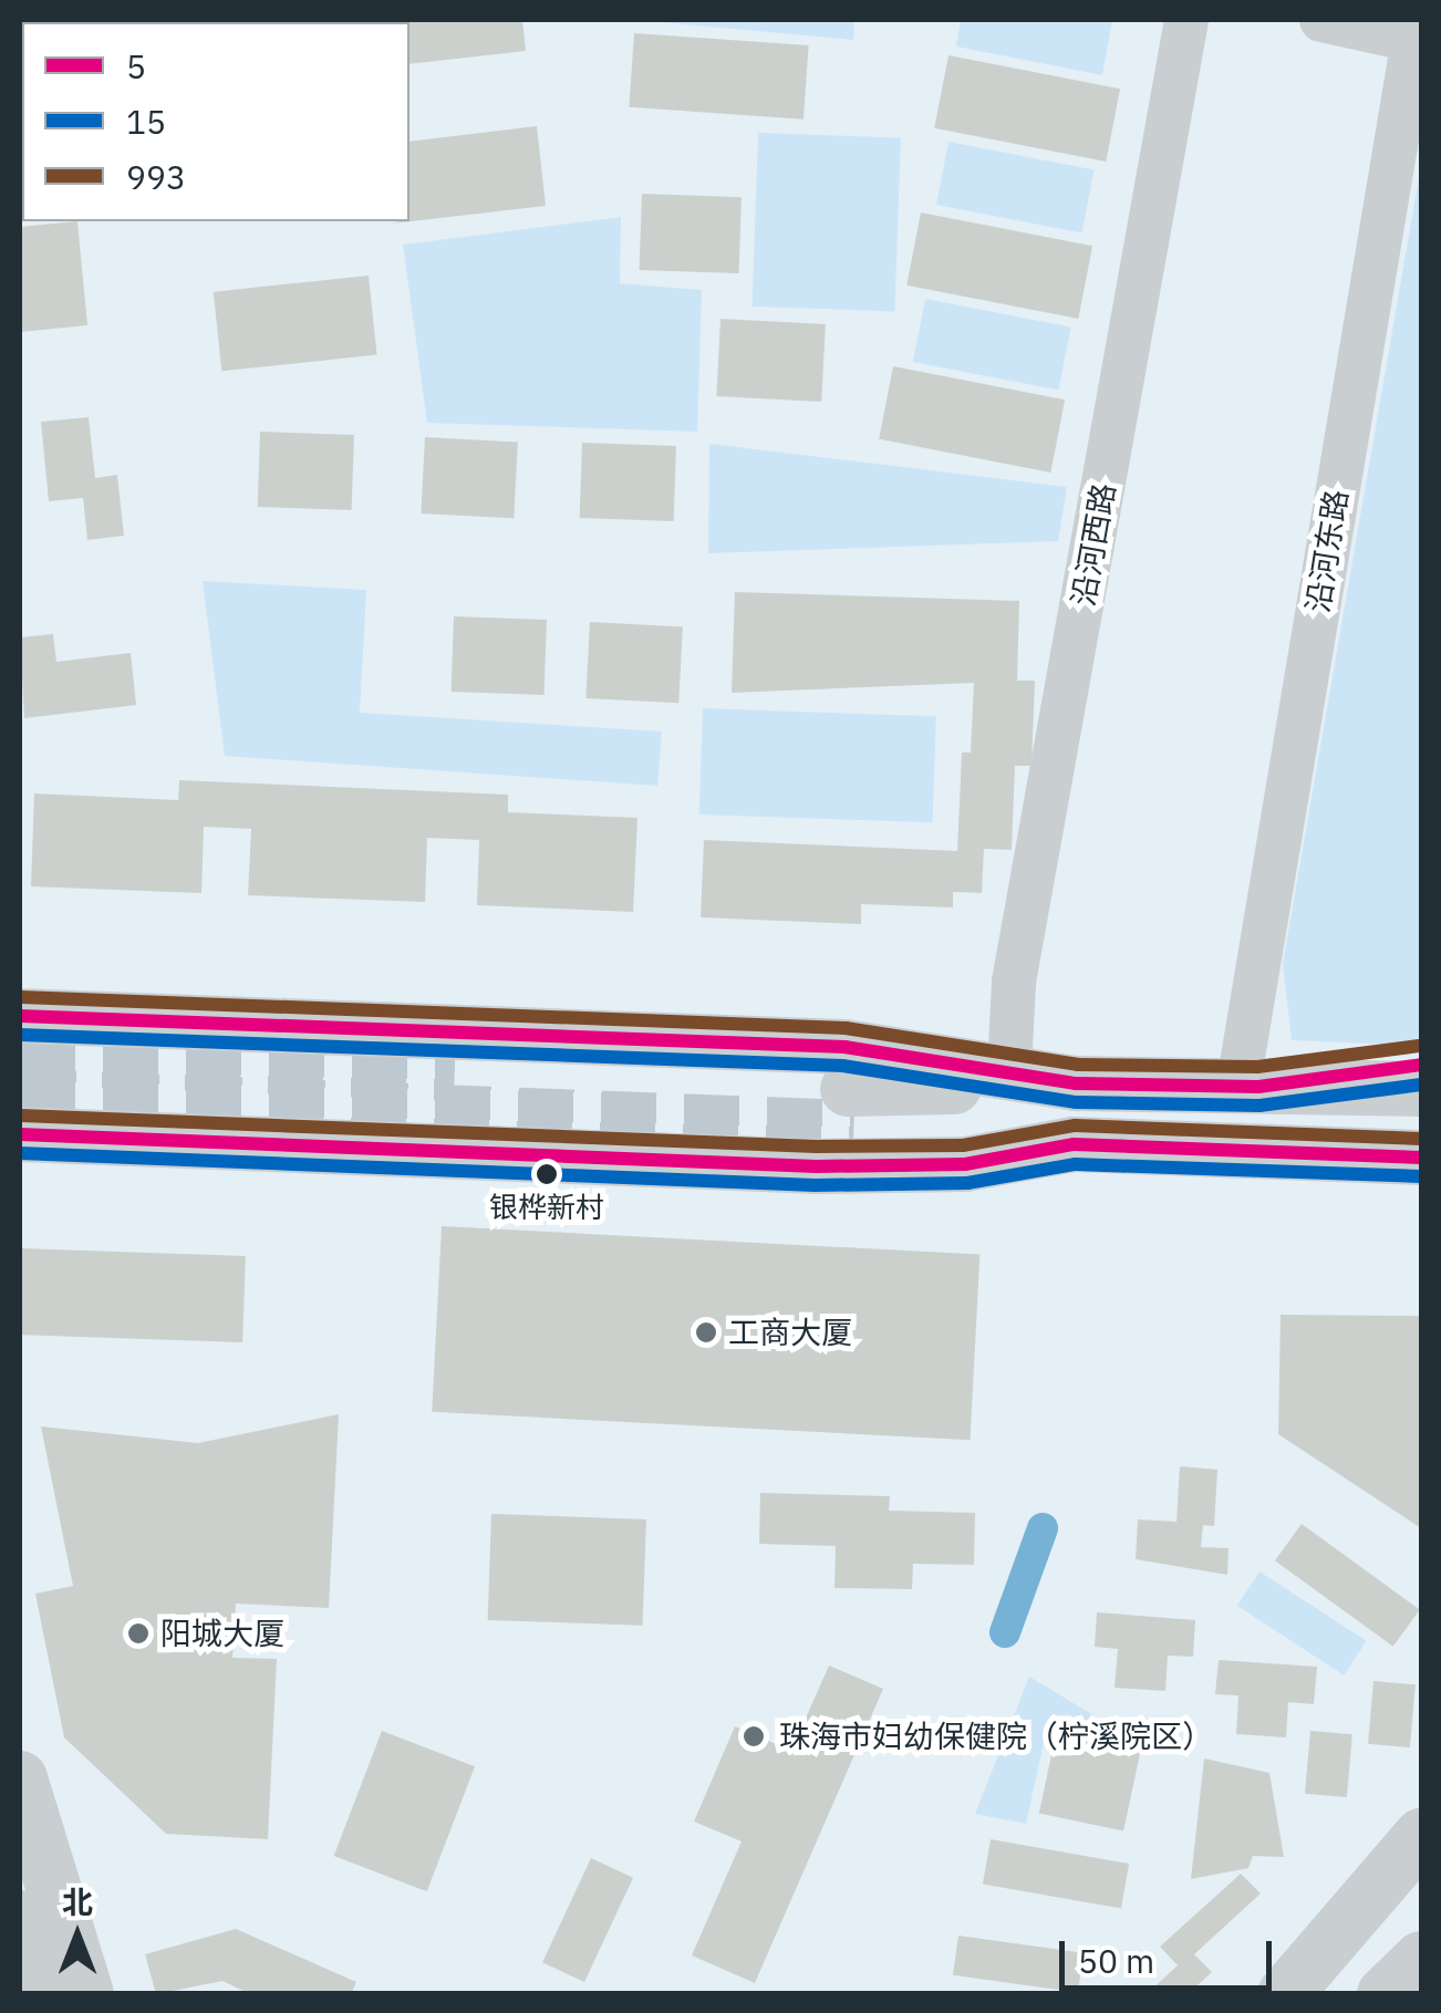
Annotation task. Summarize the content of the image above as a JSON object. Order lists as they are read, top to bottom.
{
  "streets": {
    "street": ["沿河西路", "沿河东路"]
  },
  "places": [
    "银桦新村",
    "工商大厦",
    "阳城大厦",
    "珠海市妇幼保健院（柠溪院区）"
  ],
  "lines": ["transit line 993", "transit line 5", "transit line 15"],
  "legend": ["5", "15", "993"],
  "scale_bar": "50 m",
  "north": "top"
}
